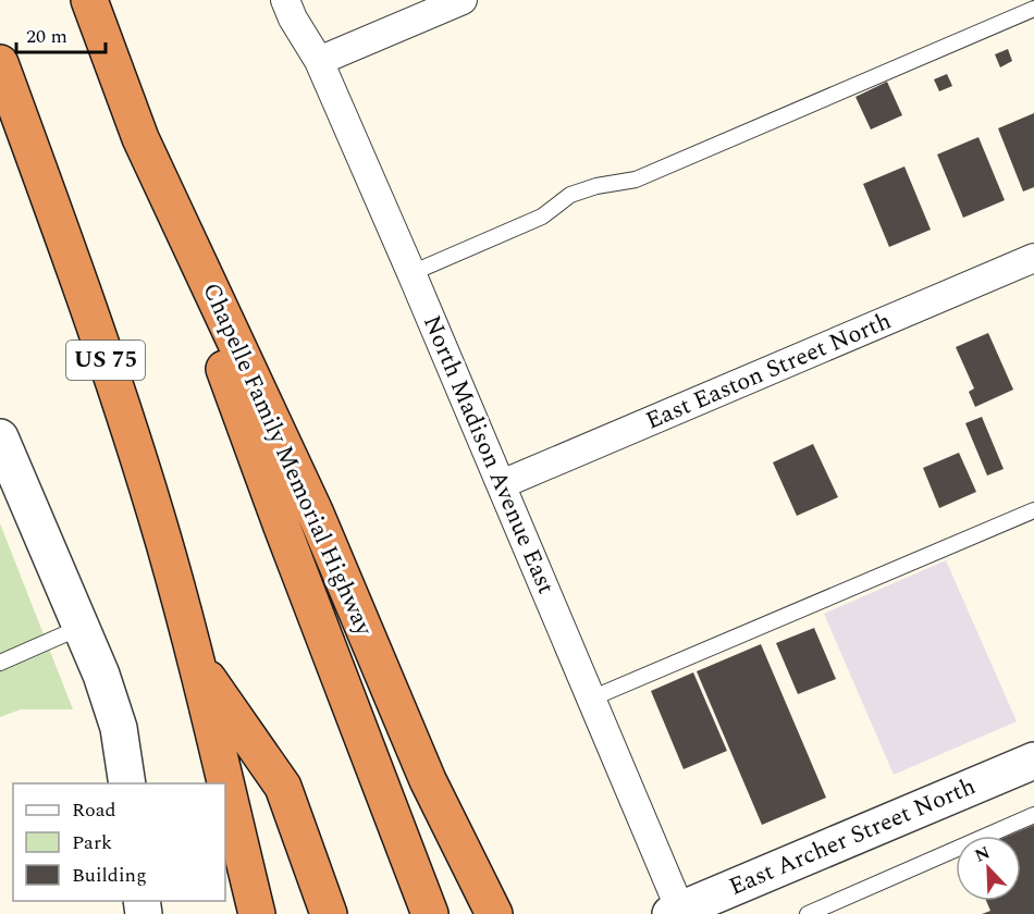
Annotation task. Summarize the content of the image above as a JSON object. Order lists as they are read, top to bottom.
{
  "streets": {
    "highway": ["US 75", "Chapelle Family Memorial Highway"],
    "street": ["East Easton Street North", "North Madison Avenue East", "East Archer Street North"]
  },
  "crossings": [
    ["East Easton Street North", "North Madison Avenue East"],
    ["North Madison Avenue East", "East Archer Street North"]
  ],
  "legend": ["Road", "Park", "Building"],
  "scale_bar": "20 m",
  "north": "top left"
}
